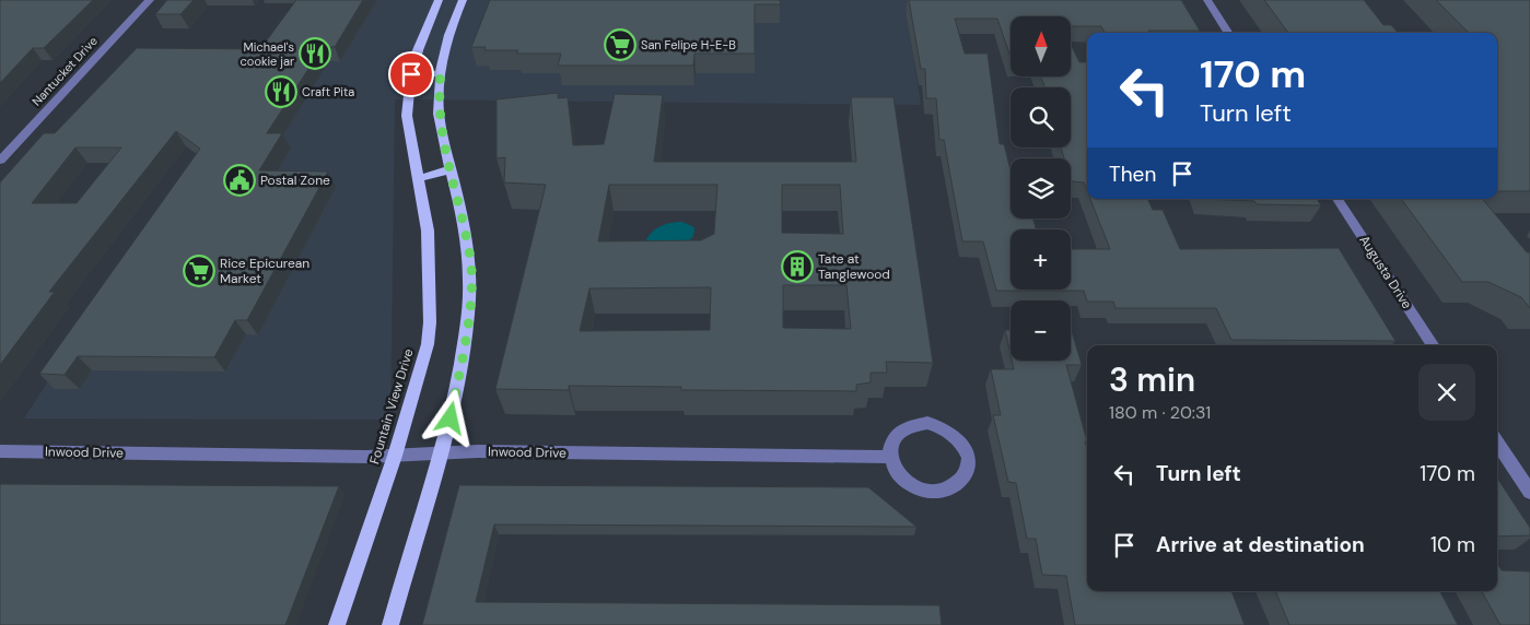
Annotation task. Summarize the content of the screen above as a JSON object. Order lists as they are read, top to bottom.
{
  "streets": {
    "main road": ["Fountain View Drive"],
    "street": ["Nantucket Drive", "Augusta Drive", "Inwood Drive"]
  },
  "crossings": [
    ["Fountain View Drive", "Inwood Drive"]
  ],
  "places": {
    "supermarket": ["San Felipe H-E-B", "Rice Epicurean Market"],
    "restaurant": ["Michael's cookie jar", "Craft Pita"],
    "public building": ["Postal Zone"],
    "building": ["Tate at Tanglewood"]
  },
  "north": "top",
  "page": {
    "map_buttons": ["+", "−"],
    "turn": ["170 m", "Turn left"],
    "then": "Then",
    "heading": ["3 min", "180 m · 20:31"],
    "list": [
      {
        "name": "Turn left",
        "value": "170 m"
      },
      {
        "name": "Arrive at destination",
        "value": "10 m"
      }
    ]
  }
}
